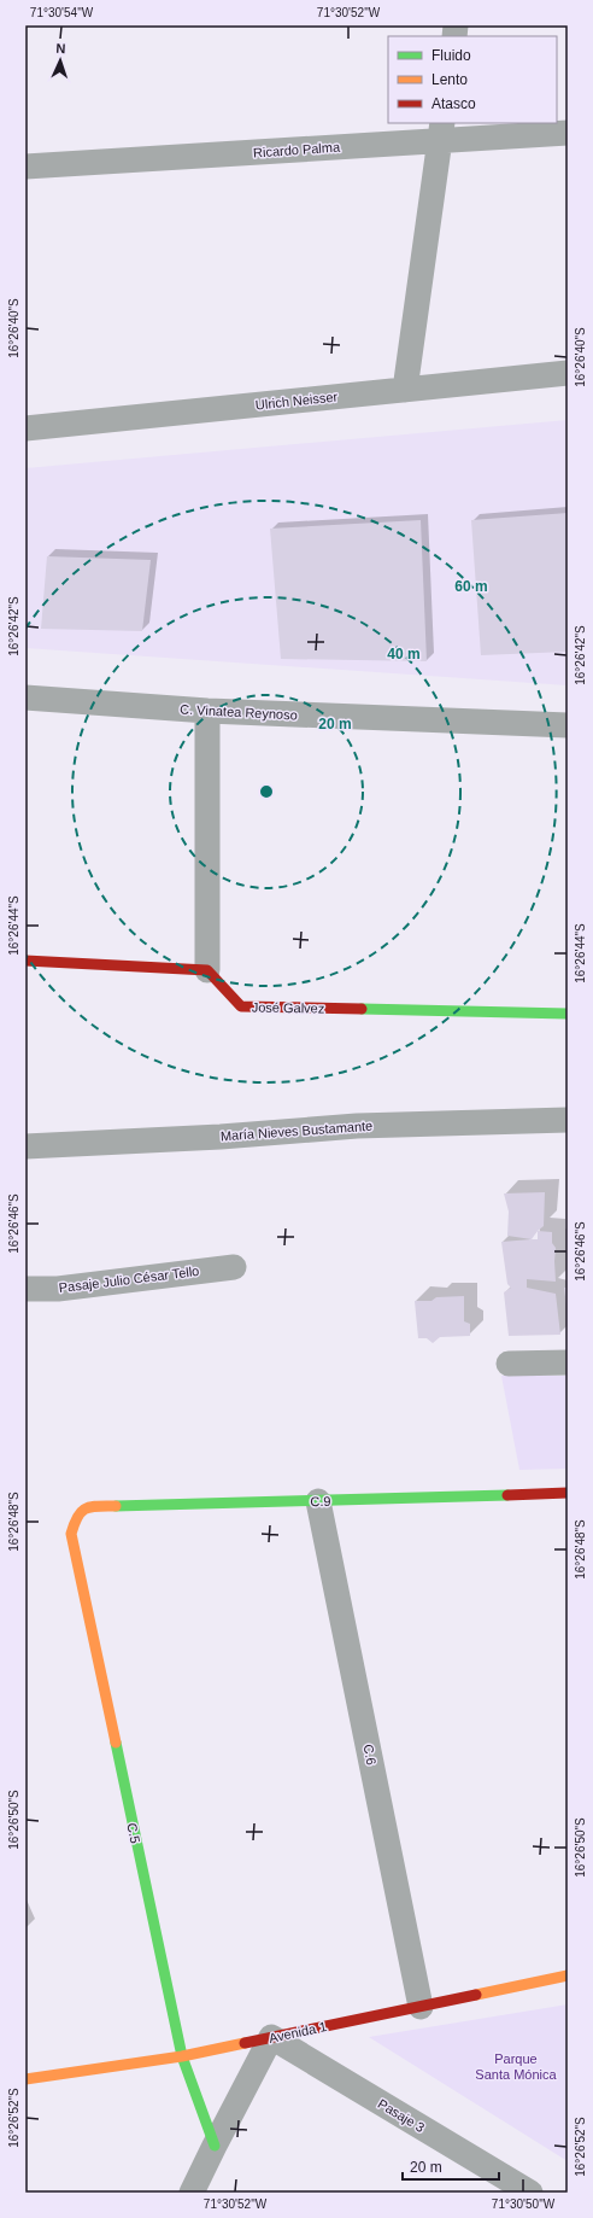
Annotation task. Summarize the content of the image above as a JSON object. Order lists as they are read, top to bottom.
{
  "streets": {
    "street": [
      "Ricardo Palma",
      "Ulrich Neisser",
      "C. Vinatea Reynoso",
      "José Galvez",
      "María Nieves Bustamante",
      "Pasaje Julio César Tello",
      "C.9",
      "C.6",
      "C.5",
      "Avenida 1",
      "Pasaje 3"
    ]
  },
  "crossings": [
    ["C.9", "C.6"],
    ["C.9", "C.5"],
    ["C.6", "Avenida 1"],
    ["C.5", "Avenida 1"],
    ["Avenida 1", "Pasaje 3"]
  ],
  "parks": ["Parque Santa Mónica"],
  "legend": ["Fluido", "Lento", "Atasco"],
  "scale_bar": "20 m",
  "north": "top",
  "coordinates": [
    "71°30'54\"W",
    "71°30'52\"W",
    "16°26'40\"S",
    "16°26'42\"S",
    "16°26'44\"S",
    "16°26'46\"S",
    "16°26'48\"S",
    "16°26'50\"S",
    "16°26'52\"S",
    "71°30'50\"W"
  ],
  "rings": ["60 m", "40 m", "20 m"]
}
